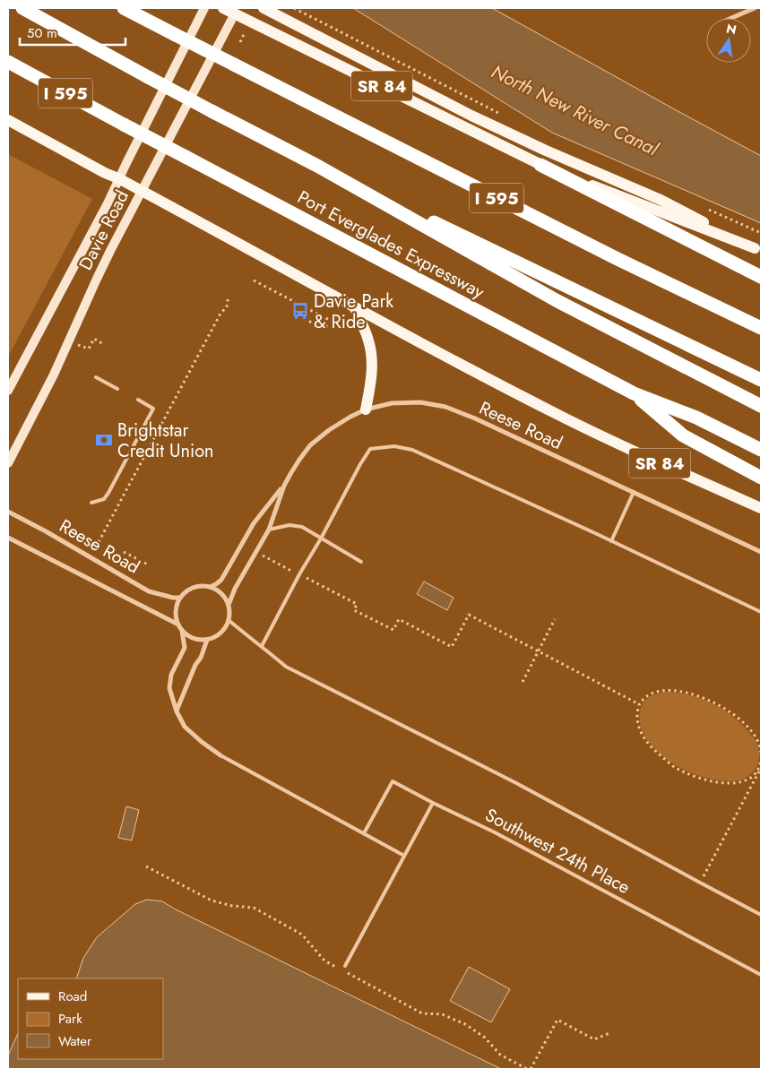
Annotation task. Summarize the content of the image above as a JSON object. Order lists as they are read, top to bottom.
{
  "streets": {
    "highway": ["I 595", "Port Everglades Expressway"],
    "main road": ["SR 84", "Davie Road"],
    "street": ["Reese Road"],
    "lane": ["Southwest 24th Place"]
  },
  "crossings": [
    ["SR 84", "Davie Road"]
  ],
  "water": ["North New River Canal"],
  "places": {
    "bus stop": ["Davie Park & Ride"],
    "bank": ["Brightstar Credit Union"]
  },
  "legend": ["Road", "Park", "Water"],
  "scale_bar": "50 m",
  "north": "top"
}
